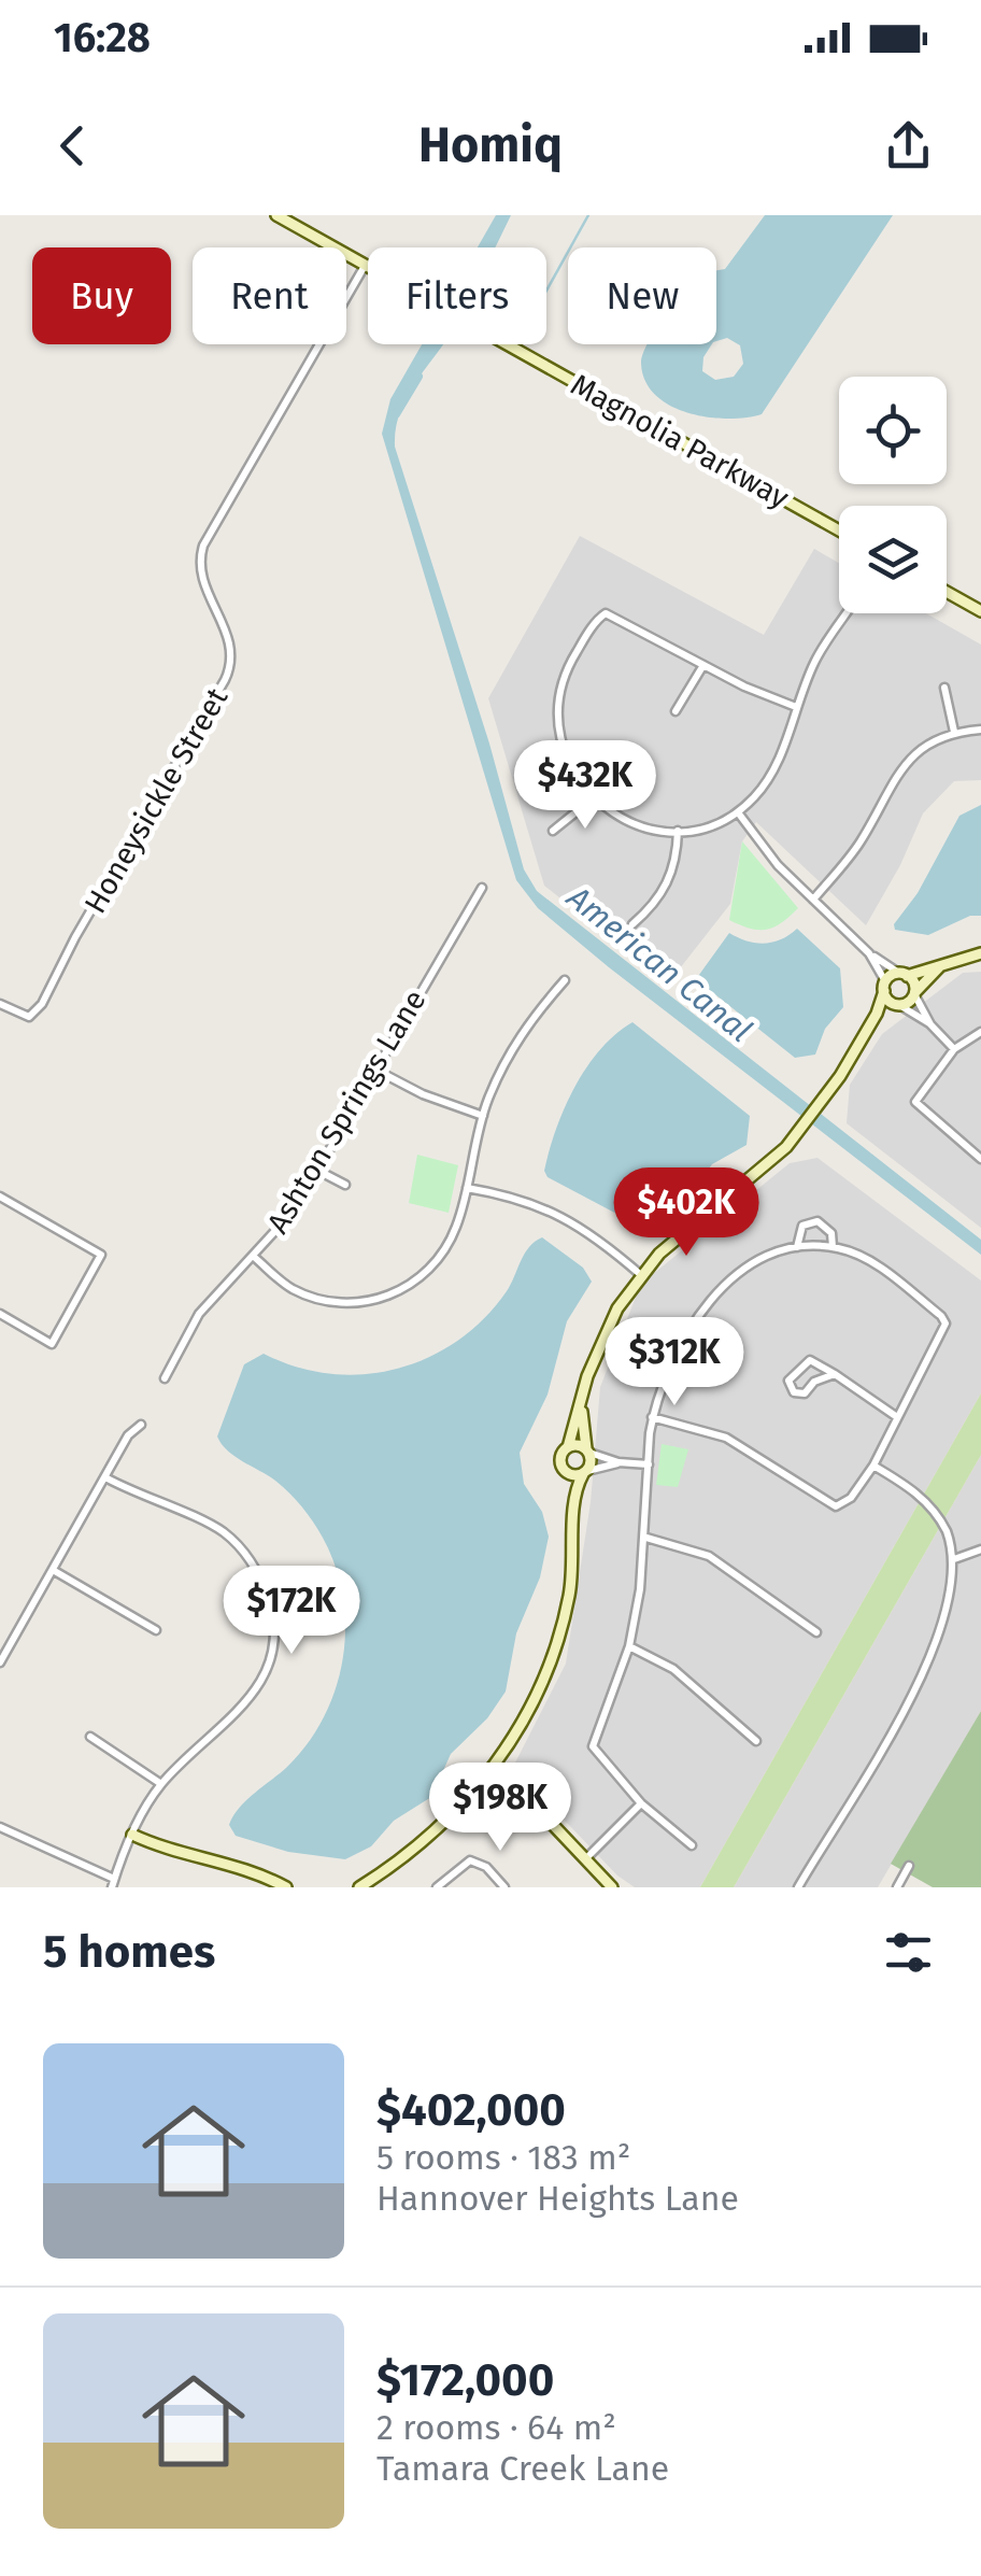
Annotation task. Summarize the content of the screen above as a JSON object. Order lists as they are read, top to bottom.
{
  "streets": {
    "street": ["Magnolia Parkway", "Honeysickle Street", "Ashton Springs Lane"]
  },
  "crossings": [
    ["Magnolia Parkway", "Honeysickle Street"]
  ],
  "water": ["American Canal"],
  "page": {
    "status": "16:28",
    "header": "Homiq",
    "chip": [
      "Buy",
      "Rent",
      "Filters",
      "New"
    ],
    "price": [
      "$432K",
      "$402K",
      "$312K",
      "$172K",
      "$198K"
    ],
    "heading": "5 homes",
    "list": [
      {
        "name": "$402,000",
        "note": "5 rooms · 183 m² · Hannover Heights Lane"
      },
      {
        "name": "$172,000",
        "note": "2 rooms · 64 m² · Tamara Creek Lane"
      }
    ]
  }
}
